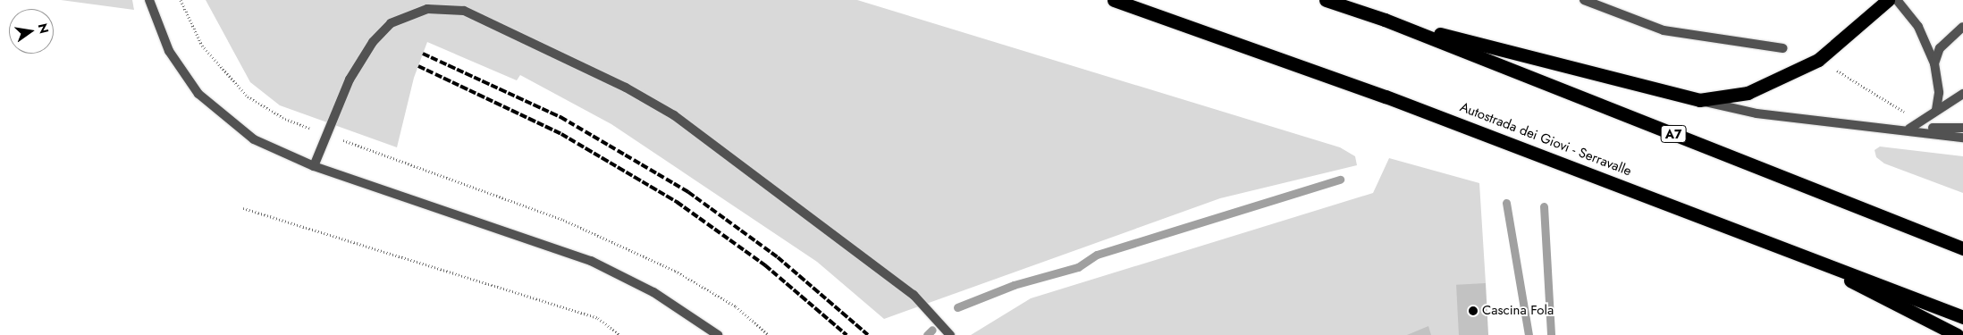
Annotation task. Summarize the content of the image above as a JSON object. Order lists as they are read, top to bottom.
{
  "streets": {
    "highway": ["A7", "Autostrada dei Giovi - Serravalle"]
  },
  "places": ["Cascina Fola"],
  "north": "right"
}
